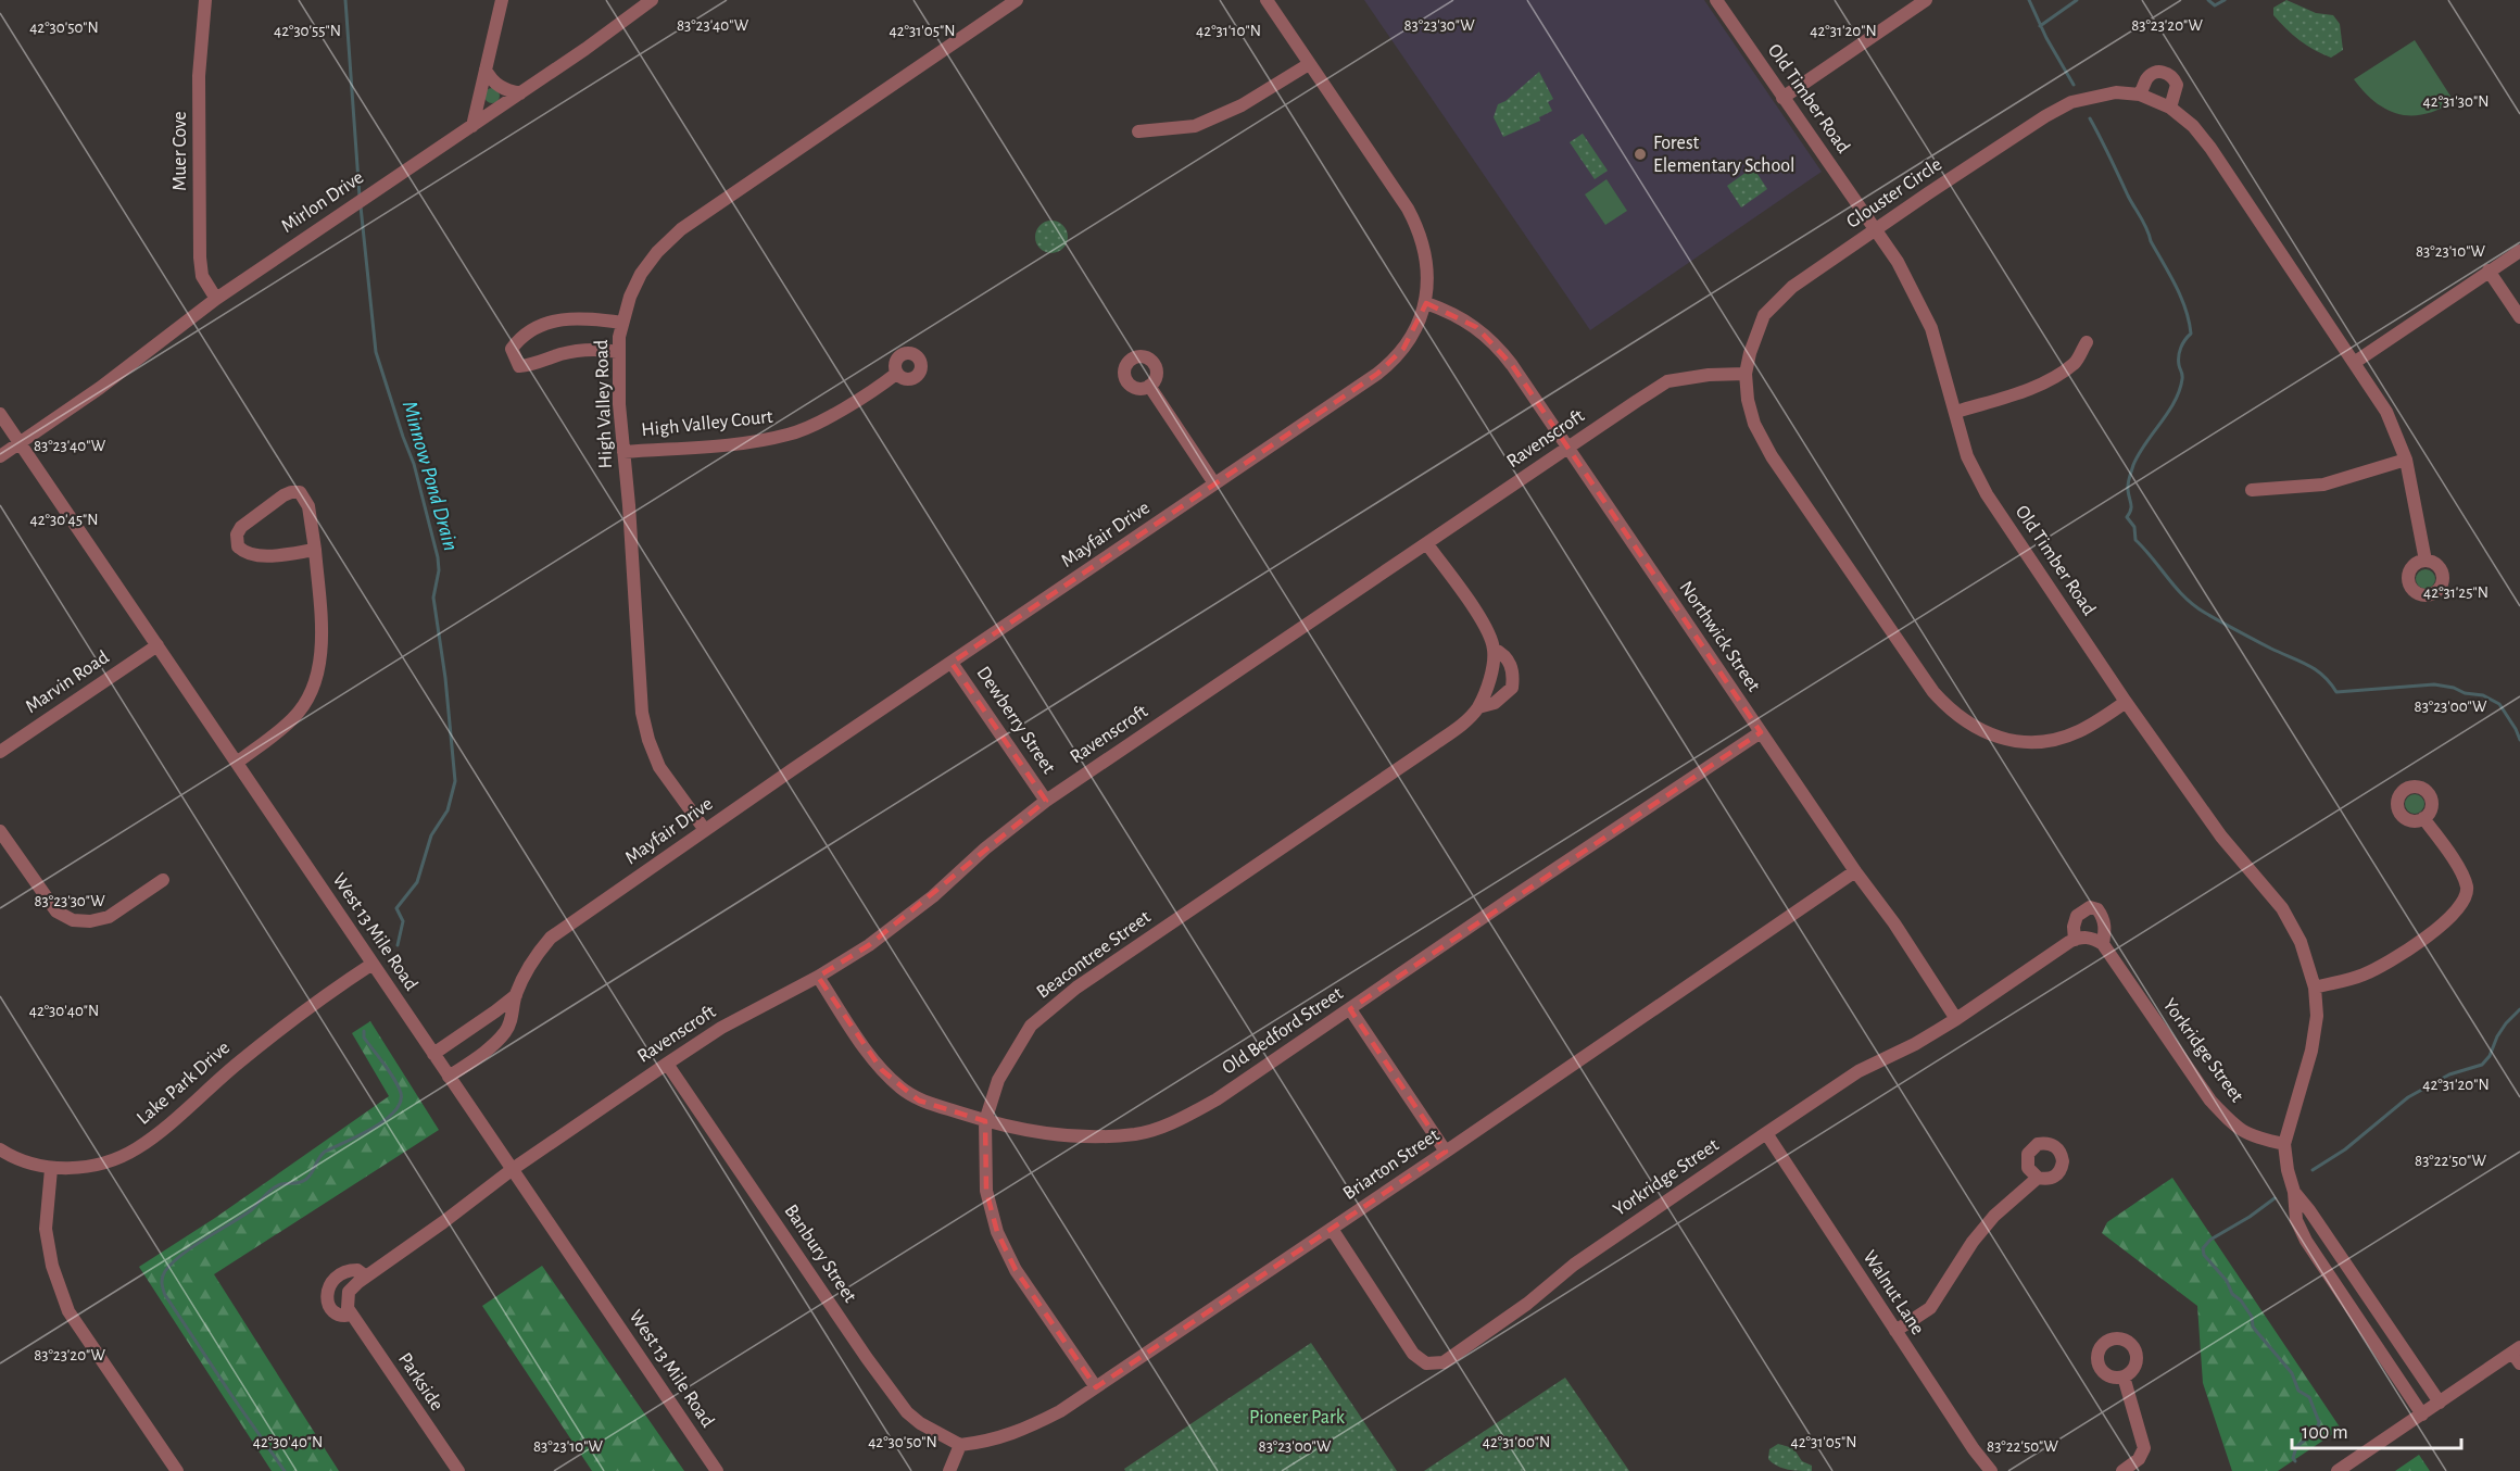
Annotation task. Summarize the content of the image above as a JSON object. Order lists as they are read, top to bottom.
{
  "streets": {
    "street": [
      "Old Timber Road",
      "Muer Cove",
      "Glouster Circle",
      "Mirlon Drive",
      "High Valley Road",
      "High Valley Court",
      "Ravenscroft",
      "Mayfair Drive",
      "Northwick Street",
      "Marvin Road",
      "Dewberry Street",
      "West 13 Mile Road",
      "Beacontree Street",
      "Old Bedford Street",
      "Yorkridge Street",
      "Lake Park Drive",
      "Briarton Street",
      "Banbury Street",
      "Walnut Lane",
      "Parkside"
    ]
  },
  "crossings": [
    ["Old Timber Road", "Glouster Circle"],
    ["Old Timber Road", "Yorkridge Street"],
    ["Muer Cove", "Mirlon Drive"],
    ["Glouster Circle", "Ravenscroft"],
    ["Mirlon Drive", "West 13 Mile Road"],
    ["High Valley Road", "High Valley Court"],
    ["High Valley Road", "Mayfair Drive"],
    ["Ravenscroft", "Northwick Street"],
    ["Ravenscroft", "Dewberry Street"],
    ["Ravenscroft", "West 13 Mile Road"],
    ["Ravenscroft", "Beacontree Street"],
    ["Ravenscroft", "Old Bedford Street"],
    ["Ravenscroft", "Banbury Street"],
    ["Mayfair Drive", "Northwick Street"],
    ["Mayfair Drive", "Dewberry Street"],
    ["Mayfair Drive", "West 13 Mile Road"],
    ["Northwick Street", "Old Bedford Street"],
    ["Northwick Street", "Yorkridge Street"],
    ["Northwick Street", "Briarton Street"],
    ["Marvin Road", "West 13 Mile Road"],
    ["West 13 Mile Road", "Lake Park Drive"],
    ["Beacontree Street", "Old Bedford Street"],
    ["Beacontree Street", "Briarton Street"],
    ["Yorkridge Street", "Briarton Street"],
    ["Yorkridge Street", "Walnut Lane"],
    ["Briarton Street", "Banbury Street"]
  ],
  "water": ["Minnow Pond Drain"],
  "parks": ["Pioneer Park"],
  "places": ["Forest Elementary School"],
  "scale_bar": "100 m",
  "coordinates": [
    "83°23'30\"W",
    "83°23'20\"W",
    "83°23'40\"W",
    "42°30'50\"N",
    "42°30'55\"N",
    "42°31'05\"N",
    "42°31'10\"N",
    "42°31'20\"N",
    "42°31'30\"N",
    "83°23'10\"W",
    "42°30'45\"N",
    "42°31'25\"N",
    "83°23'00\"W",
    "42°30'40\"N",
    "83°22'50\"W",
    "42°31'00\"N"
  ]
}
